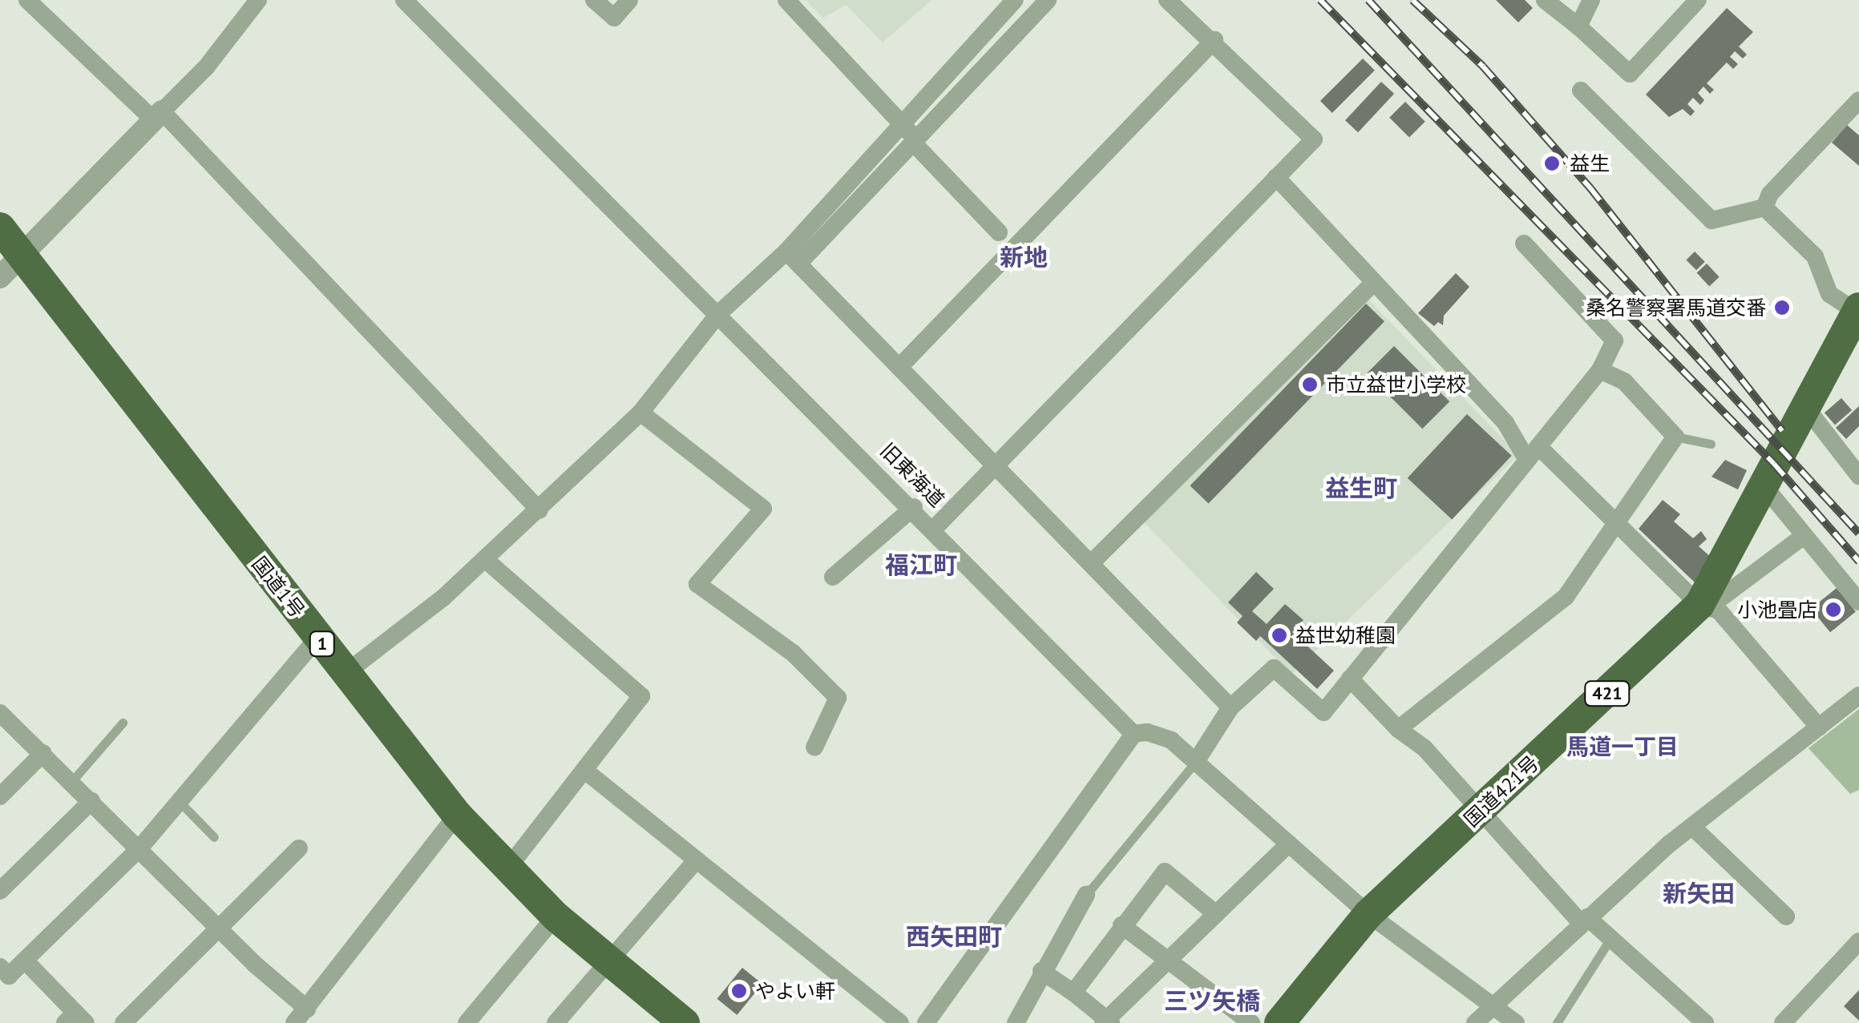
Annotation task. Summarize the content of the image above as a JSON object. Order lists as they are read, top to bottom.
{
  "streets": {
    "highway": [
      "国道1号",
      "1",
      "421",
      "国道421号"
    ],
    "street": ["旧東海道"]
  },
  "districts": [
    "新地",
    "益生町",
    "福江町",
    "馬道一丁目",
    "新矢田",
    "西矢田町",
    "三ツ矢橋"
  ],
  "places": [
    "益生",
    "桑名警察署馬道交番",
    "市立益世小学校",
    "小池畳店",
    "益世幼稚園",
    "やよい軒"
  ]
}
